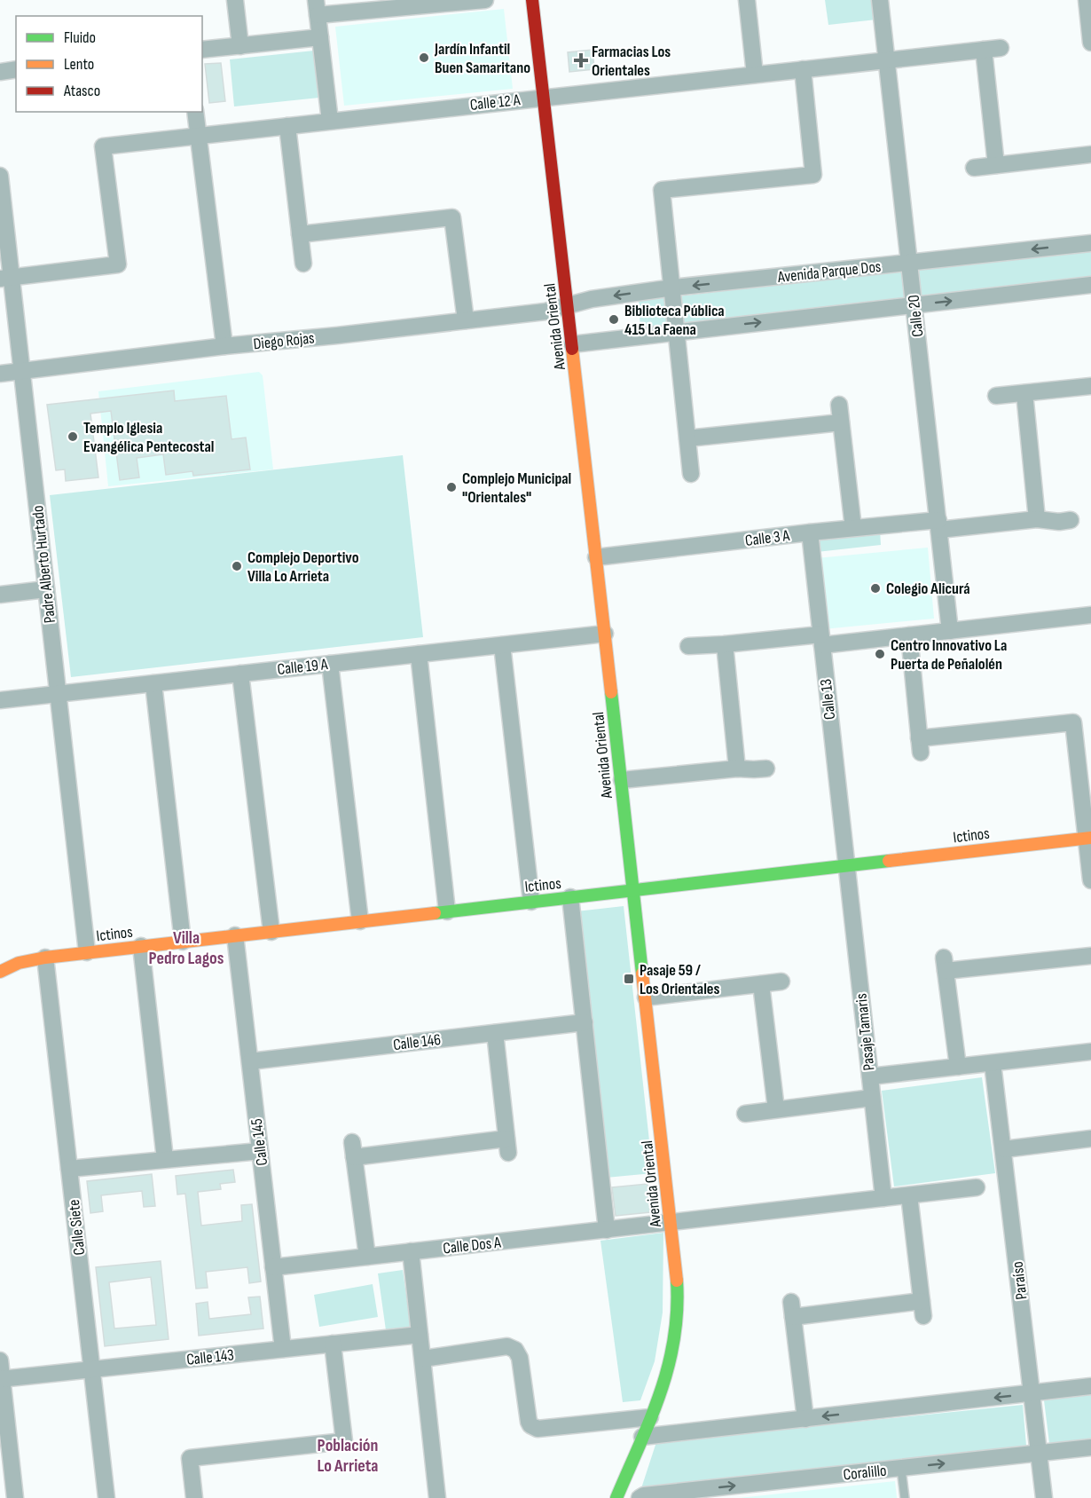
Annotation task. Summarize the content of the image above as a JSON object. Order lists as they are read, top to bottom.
{
  "streets": {
    "main road": ["Avenida Oriental", "Ictinos"],
    "street": [
      "Calle 12 A",
      "Avenida Parque Dos",
      "Calle 20",
      "Diego Rojas",
      "Calle 3 A",
      "Padre Alberto Hurtado",
      "Calle 19 A",
      "Calle 13",
      "Pasaje Tamaris",
      "Calle 146",
      "Calle 145",
      "Calle Siete",
      "Calle Dos A",
      "Paraíso",
      "Calle 143",
      "Coralillo"
    ]
  },
  "crossings": [
    ["Calle 12 A", "Calle 20"],
    ["Calle 12 A", "Avenida Oriental"],
    ["Calle 12 A", "Padre Alberto Hurtado"],
    ["Avenida Parque Dos", "Calle 20"],
    ["Avenida Parque Dos", "Avenida Oriental"],
    ["Avenida Parque Dos", "Diego Rojas"],
    ["Calle 20", "Calle 3 A"],
    ["Avenida Oriental", "Diego Rojas"],
    ["Avenida Oriental", "Calle 3 A"],
    ["Avenida Oriental", "Calle 19 A"],
    ["Avenida Oriental", "Ictinos"],
    ["Avenida Oriental", "Calle Dos A"],
    ["Diego Rojas", "Padre Alberto Hurtado"],
    ["Calle 3 A", "Calle 13"],
    ["Padre Alberto Hurtado", "Calle 19 A"],
    ["Padre Alberto Hurtado", "Ictinos"],
    ["Calle 13", "Ictinos"],
    ["Calle 13", "Pasaje Tamaris"],
    ["Ictinos", "Pasaje Tamaris"],
    ["Ictinos", "Calle 145"],
    ["Ictinos", "Calle Siete"],
    ["Pasaje Tamaris", "Calle Dos A"],
    ["Calle 146", "Calle 145"],
    ["Calle 145", "Calle Dos A"],
    ["Calle 145", "Calle 143"],
    ["Calle Siete", "Calle 143"],
    ["Paraíso", "Coralillo"]
  ],
  "districts": ["Villa Pedro Lagos", "Población Lo Arrieta"],
  "places": {
    "other": [
      "Jardín Infantil Buen Samaritano",
      "Biblioteca Pública 415 La Faena",
      "Templo Iglesia Evangélica Pentecostal",
      "Complejo Municipal \"Orientales\"",
      "Complejo Deportivo Villa Lo Arrieta",
      "Colegio Alicurá",
      "Centro Innovativo La Puerta de Peñalolén"
    ],
    "health": ["Farmacias Los Orientales"],
    "transit": ["Pasaje 59 / Los Orientales"]
  },
  "legend": ["Fluido", "Lento", "Atasco"]
}
